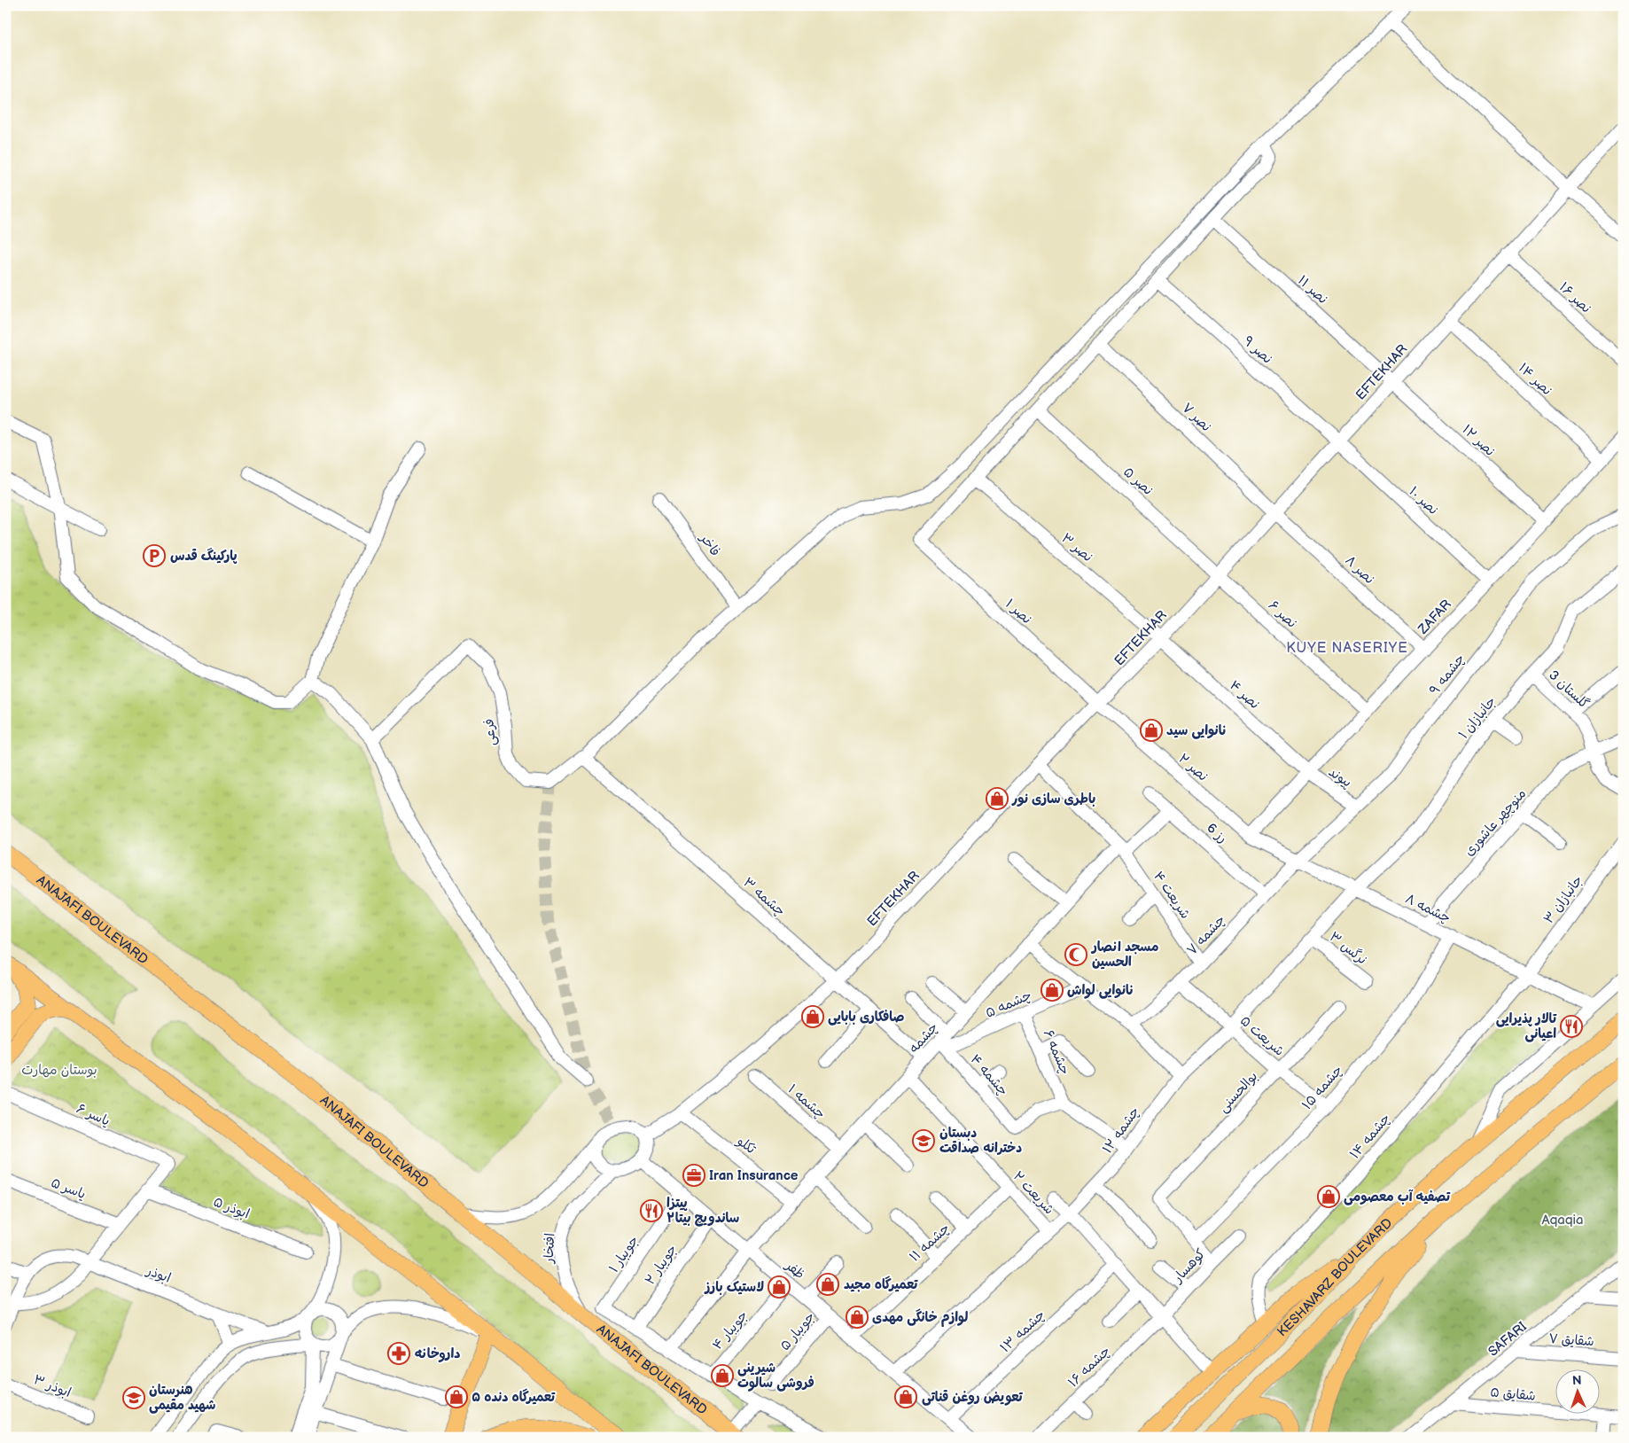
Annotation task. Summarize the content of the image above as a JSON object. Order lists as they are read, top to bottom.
{
  "streets": {
    "main road": ["ANAJAFI BOULEVARD", "KESHAVARZ BOULEVARD"],
    "street": [
      "نصر ۱۱",
      "نصر ۱۶",
      "نصر ۹",
      "EFTEKHAR",
      "نصر ۱۴",
      "نصر ۷",
      "نصر ۱۲",
      "نصر ۵",
      "نصر ۱۰",
      "فاخر",
      "نصر ۳",
      "نصر ۸",
      "نصر ۱",
      "نصر ۶",
      "ZAFAR",
      "چشمه ۹",
      "گلستان 3",
      "نصر ۴",
      "جانبازان ۱",
      "فرعی",
      "نصر ۲",
      "پیوند",
      "منوچهر عاشوری",
      "رز 6",
      "شریعت ۴",
      "چشمه ۳",
      "جانبازان ۳",
      "چشمه ۸",
      "چشمه ۷",
      "نرگس ۳",
      "چشمه ۵",
      "شریعت ۵",
      "چشمه",
      "چشمه ۶",
      "چشمه ۴",
      "چشمه ۱۵",
      "بوالحسنی",
      "چشمه ۱",
      "یاسر ۶",
      "چشمه ۱۲",
      "چشمه ۱۴",
      "تکلو",
      "یاسر ۵",
      "شریعت ۲",
      "ابوذر ۵",
      "چشمه ۱۱",
      "افتخار",
      "جویبار ۱",
      "جویبار ۲",
      "کوهسار",
      "ظفر",
      "ابوذر",
      "جویبار ۴",
      "جویبار ۵",
      "چشمه ۱۳",
      "SAFARI",
      "شقایق ۷",
      "چشمه ۱۶",
      "ابوذر ۳",
      "شقایق ۵"
    ]
  },
  "crossings": [
    ["نصر ۱۱", "EFTEKHAR"],
    ["نصر ۱۱", "نصر ۱۲"],
    ["نصر ۱۶", "EFTEKHAR"],
    ["نصر ۹", "EFTEKHAR"],
    ["نصر ۹", "نصر ۱۰"],
    ["EFTEKHAR", "نصر ۱۴"],
    ["EFTEKHAR", "نصر ۷"],
    ["EFTEKHAR", "نصر ۱۲"],
    ["EFTEKHAR", "نصر ۵"],
    ["EFTEKHAR", "نصر ۱۰"],
    ["EFTEKHAR", "نصر ۳"],
    ["EFTEKHAR", "نصر ۸"],
    ["EFTEKHAR", "نصر ۱"],
    ["EFTEKHAR", "نصر ۶"],
    ["EFTEKHAR", "نصر ۴"],
    ["EFTEKHAR", "نصر ۲"],
    ["EFTEKHAR", "چشمه ۳"],
    ["EFTEKHAR", "تکلو"],
    ["EFTEKHAR", "افتخار"],
    ["EFTEKHAR", "ظفر"],
    ["نصر ۱۴", "ZAFAR"],
    ["نصر ۷", "نصر ۸"],
    ["نصر ۱۲", "ZAFAR"],
    ["نصر ۵", "نصر ۶"],
    ["نصر ۱۰", "ZAFAR"],
    ["نصر ۳", "نصر ۱"],
    ["نصر ۳", "نصر ۴"],
    ["نصر ۸", "ZAFAR"],
    ["نصر ۱", "نصر ۲"],
    ["نصر ۶", "ZAFAR"],
    ["ZAFAR", "نصر ۴"],
    ["ZAFAR", "نصر ۲"],
    ["ZAFAR", "پیوند"],
    ["ZAFAR", "چشمه ۸"],
    ["چشمه ۹", "پیوند"],
    ["چشمه ۹", "چشمه ۸"],
    ["چشمه ۹", "چشمه ۷"],
    ["گلستان 3", "جانبازان ۱"],
    ["گلستان 3", "منوچهر عاشوری"],
    ["نصر ۴", "پیوند"],
    ["جانبازان ۱", "چشمه ۸"],
    ["جانبازان ۱", "چشمه ۱۲"],
    ["فرعی", "چشمه ۳"],
    ["نصر ۲", "چشمه ۸"],
    ["منوچهر عاشوری", "چشمه ۸"],
    ["رز 6", "چشمه ۷"],
    ["رز 6", "چشمه"],
    ["شریعت ۴", "چشمه ۷"],
    ["شریعت ۴", "چشمه"],
    ["چشمه ۳", "چشمه"],
    ["جانبازان ۳", "چشمه ۸"],
    ["جانبازان ۳", "چشمه ۱۴"],
    ["چشمه ۸", "چشمه ۷"],
    ["چشمه ۸", "چشمه ۱۵"],
    ["چشمه ۸", "چشمه ۱۲"],
    ["چشمه ۸", "چشمه ۱۴"],
    ["ANAJAFI BOULEVARD", "افتخار"],
    ["چشمه ۷", "شریعت ۵"],
    ["نرگس ۳", "چشمه ۱۲"],
    ["چشمه ۵", "چشمه"],
    ["چشمه ۵", "چشمه ۶"],
    ["چشمه ۵", "چشمه ۴"],
    ["شریعت ۵", "چشمه ۱۵"],
    ["شریعت ۵", "بوالحسنی"],
    ["شریعت ۵", "چشمه ۱۲"],
    ["چشمه", "چشمه ۴"],
    ["چشمه", "چشمه ۱"],
    ["چشمه", "تکلو"],
    ["چشمه", "شریعت ۲"],
    ["چشمه", "ظفر"],
    ["چشمه ۶", "چشمه ۴"],
    ["چشمه ۱۵", "بوالحسنی"],
    ["یاسر ۶", "ابوذر ۵"],
    ["چشمه ۱۲", "شریعت ۲"],
    ["چشمه ۱۲", "ظفر"],
    ["شریعت ۲", "چشمه ۱۱"],
    ["چشمه ۱۱", "ظفر"],
    ["افتخار", "ظفر"],
    ["جویبار ۱", "جویبار ۲"],
    ["جویبار ۱", "ظفر"],
    ["جویبار ۲", "ظفر"],
    ["کوهسار", "چشمه ۱۶"],
    ["ظفر", "جویبار ۴"],
    ["ظفر", "جویبار ۵"],
    ["ظفر", "چشمه ۱۳"],
    ["SAFARI", "شقایق ۷"],
    ["SAFARI", "شقایق ۵"]
  ],
  "districts": ["KUYE NASERIYE"],
  "parks": ["بوستان مهارت", "Aqaqia"],
  "places": {
    "parking": ["پارکینگ قدس"],
    "shop": [
      "نانوایی‌ سید",
      "باطری سازی نور",
      "نانوایی لواش",
      "صافکاری بابایی",
      "تصفیه آب معصومی",
      "تعمیرگاه مجید",
      "لاستیک بارز",
      "لوازم خانگی مهدی",
      "شیرینی فروشی سالوت",
      "تعمیرگاه دنده ۵",
      "تعویض روغن قناتی"
    ],
    "mosque": ["مسجد انصار الحسین"],
    "restaurant": ["تالار پذیرایی اعیانی", "پیتزا ساندویچ بیتا۲"],
    "school or university": ["دبستان دخترانه صداقت", "هنرستان شهید مقیمی"],
    "office": ["Iran Insurance"],
    "pharmacy": ["داروخانه"]
  },
  "north": "top"
}
